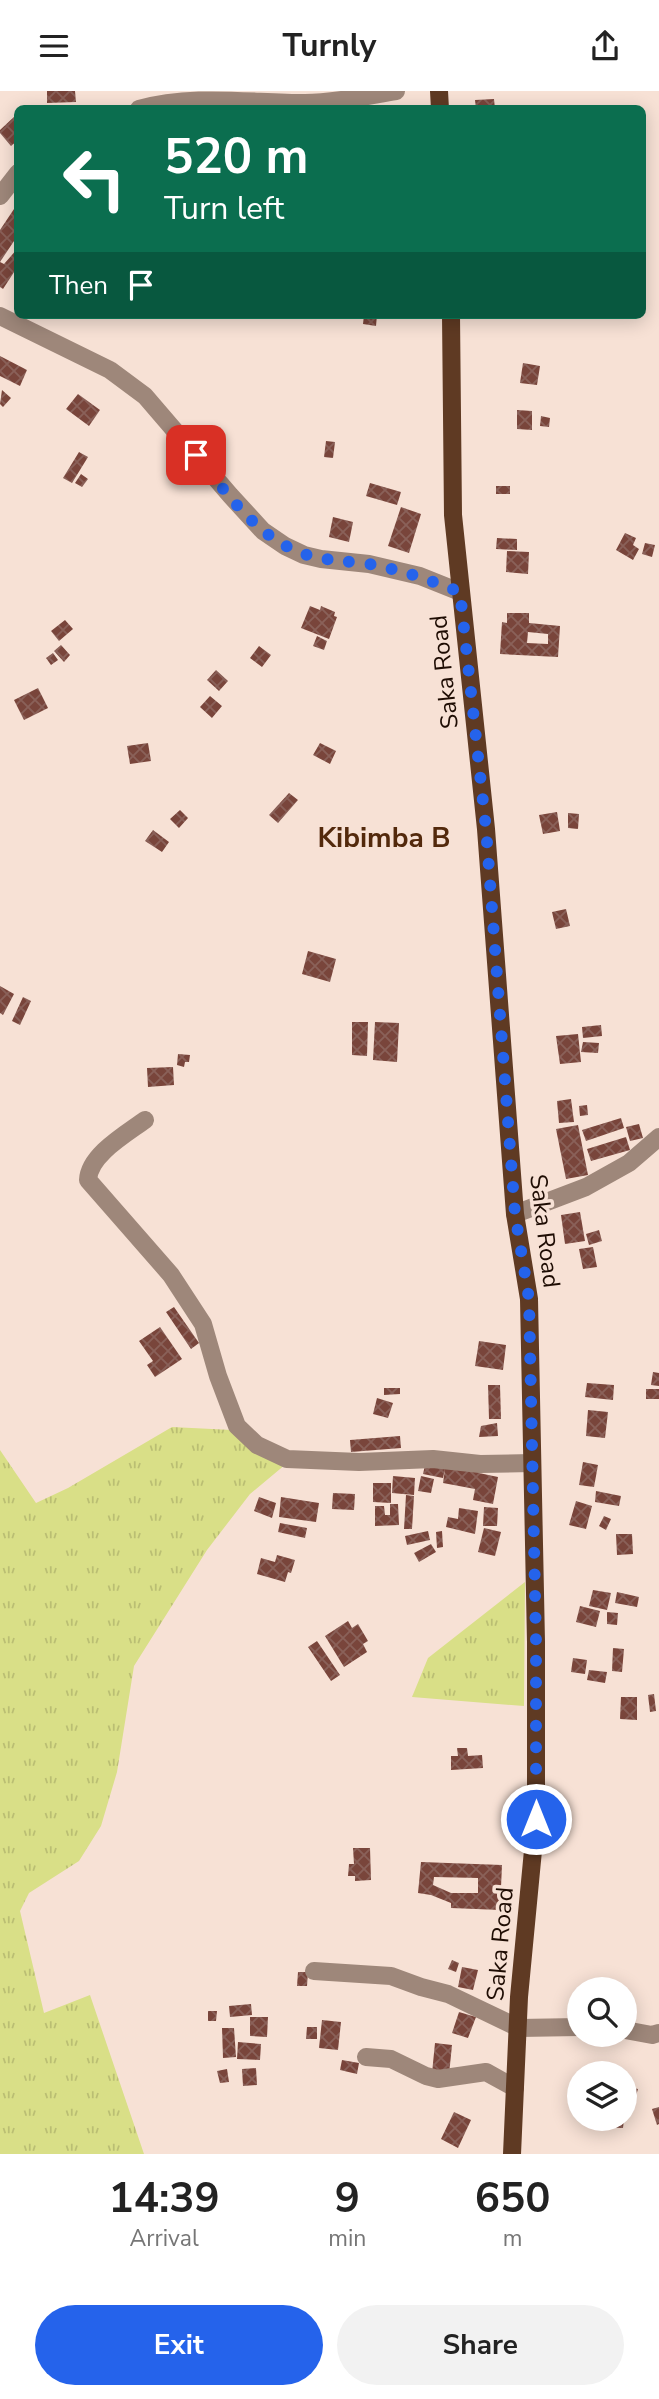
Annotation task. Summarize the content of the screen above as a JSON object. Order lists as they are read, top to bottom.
{
  "streets": {
    "main road": ["Saka Road"]
  },
  "districts": ["Kibimba B"],
  "page": {
    "header": "Turnly",
    "turn": ["520 m", "Turn left"],
    "then": "Then",
    "eta": [
      "14:39",
      "Arrival",
      "9",
      "min",
      "650",
      "m"
    ],
    "buttons": ["Exit", "Share"]
  }
}
